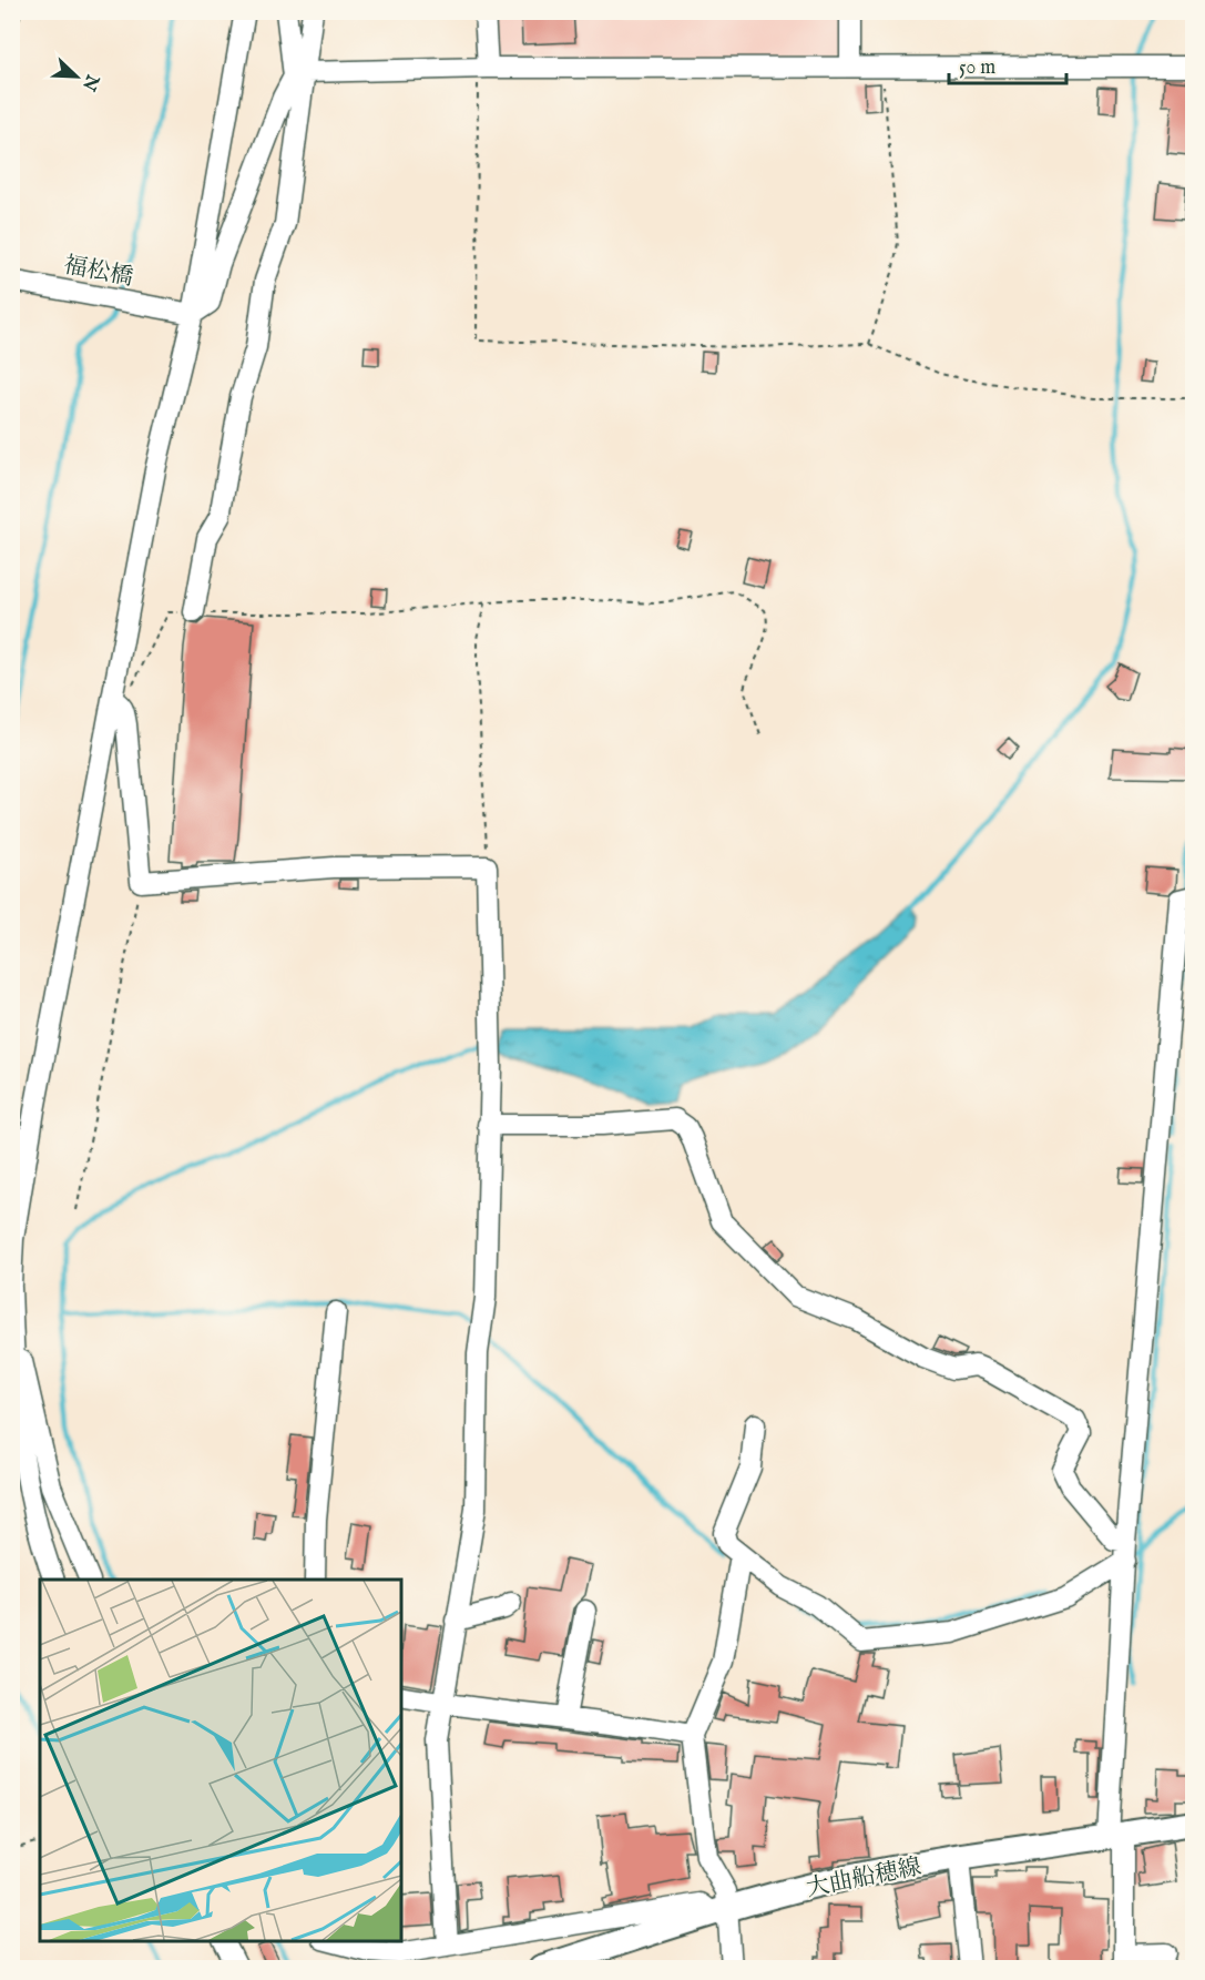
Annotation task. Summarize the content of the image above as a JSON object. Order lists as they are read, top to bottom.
{
  "streets": {
    "main road": ["大曲船穂線"],
    "street": ["福松橋"]
  },
  "scale_bar": "50 m",
  "north": "bottom right"
}
